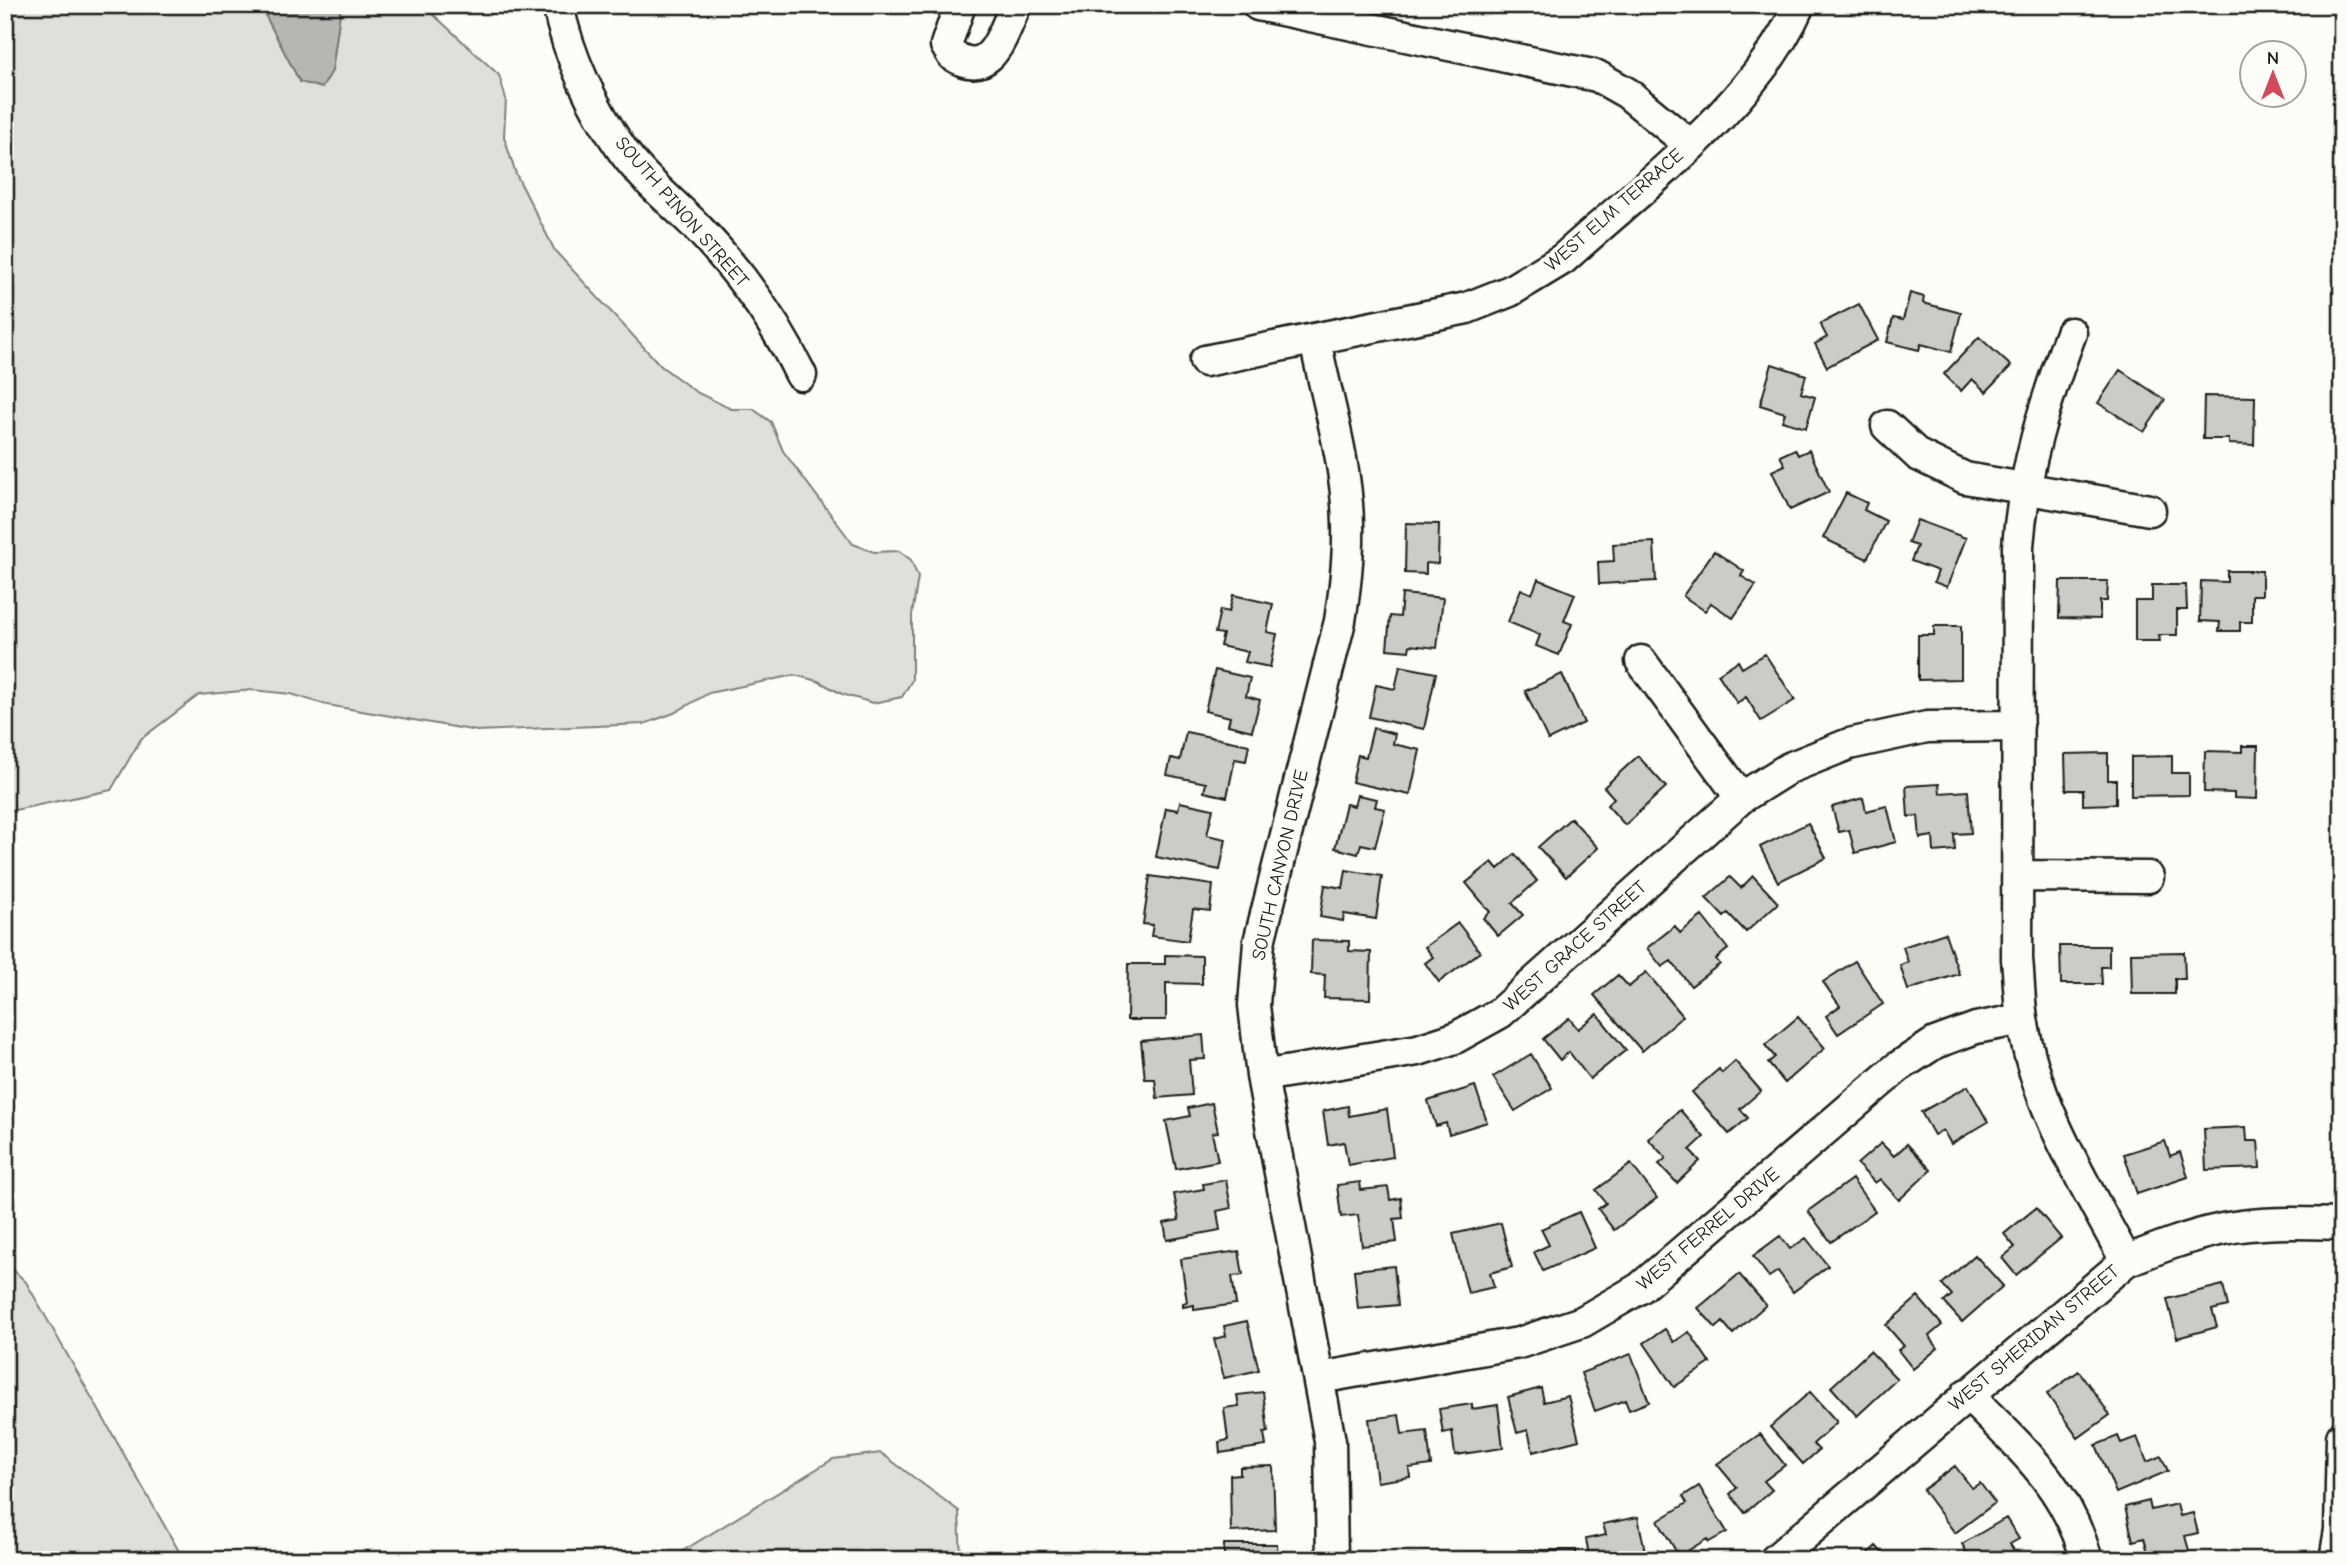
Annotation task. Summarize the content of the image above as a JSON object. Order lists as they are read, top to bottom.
{
  "streets": {
    "street": [
      "WEST ELM TERRACE",
      "SOUTH PINON STREET",
      "SOUTH CANYON DRIVE",
      "WEST GRACE STREET",
      "WEST FERREL DRIVE",
      "WEST SHERIDAN STREET"
    ]
  },
  "crossings": [
    ["WEST ELM TERRACE", "SOUTH CANYON DRIVE"],
    ["SOUTH CANYON DRIVE", "WEST GRACE STREET"],
    ["SOUTH CANYON DRIVE", "WEST FERREL DRIVE"]
  ],
  "north": "top"
}
